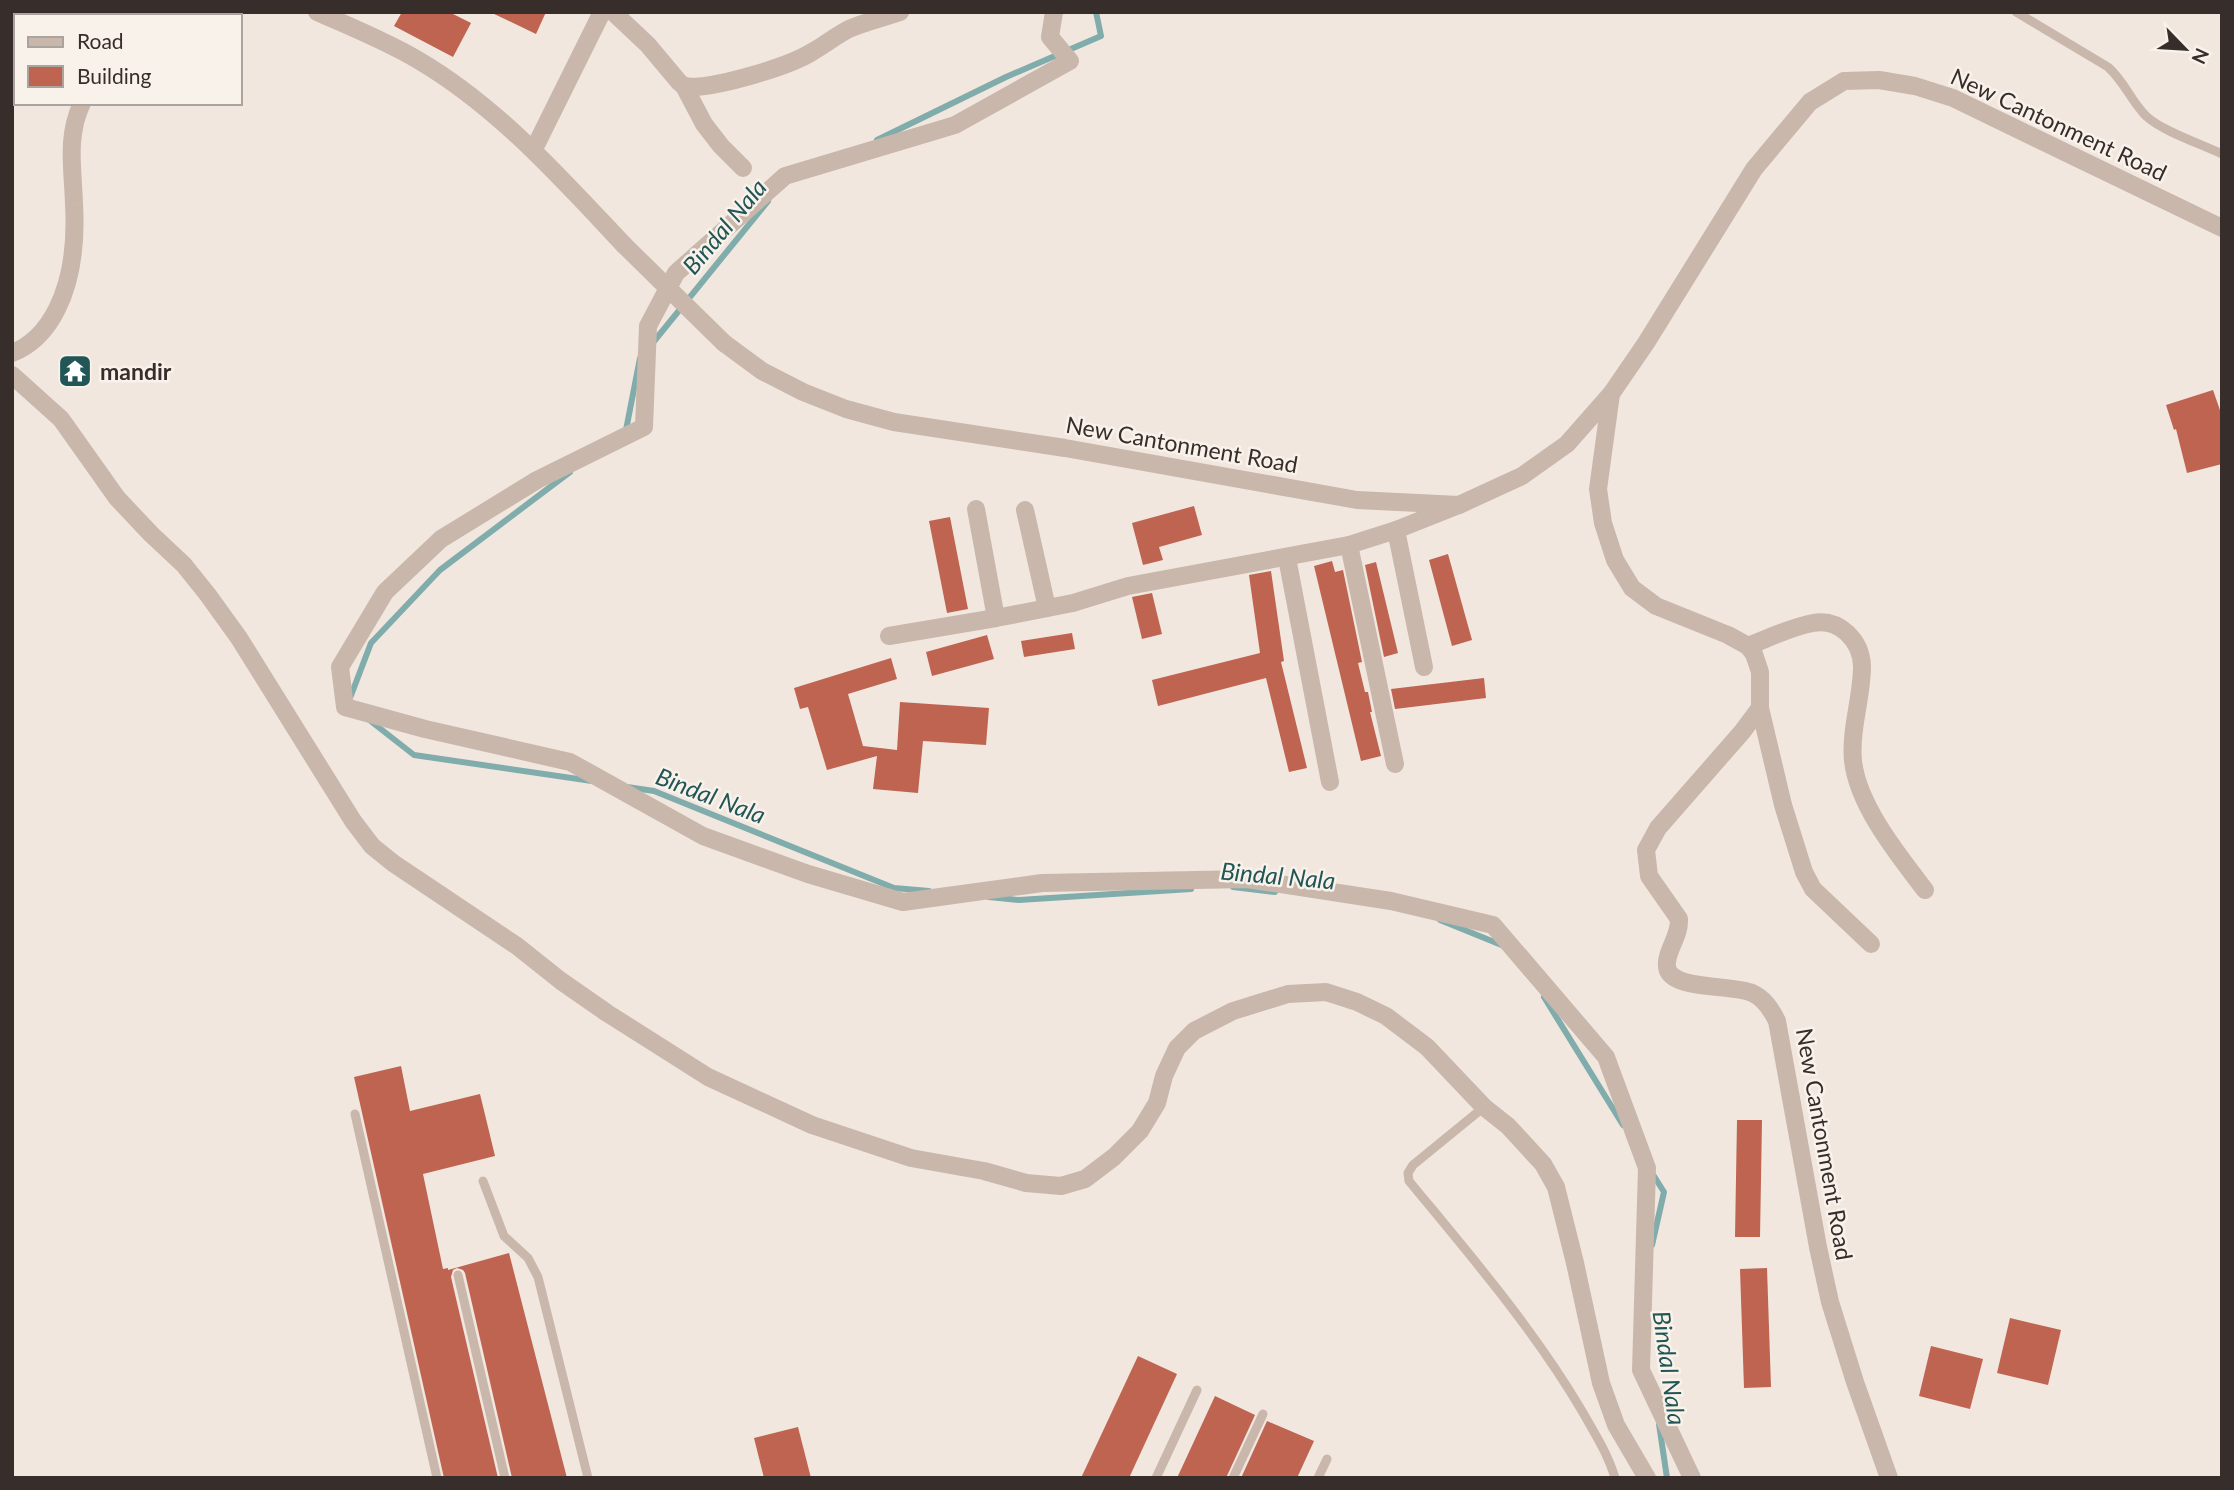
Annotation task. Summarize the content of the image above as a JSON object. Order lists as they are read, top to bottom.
{
  "streets": {
    "street": ["New Cantonment Road"]
  },
  "water": ["Bindal Nala"],
  "places": {
    "temple": ["mandir"]
  },
  "legend": ["Road", "Building"],
  "north": "bottom right"
}
